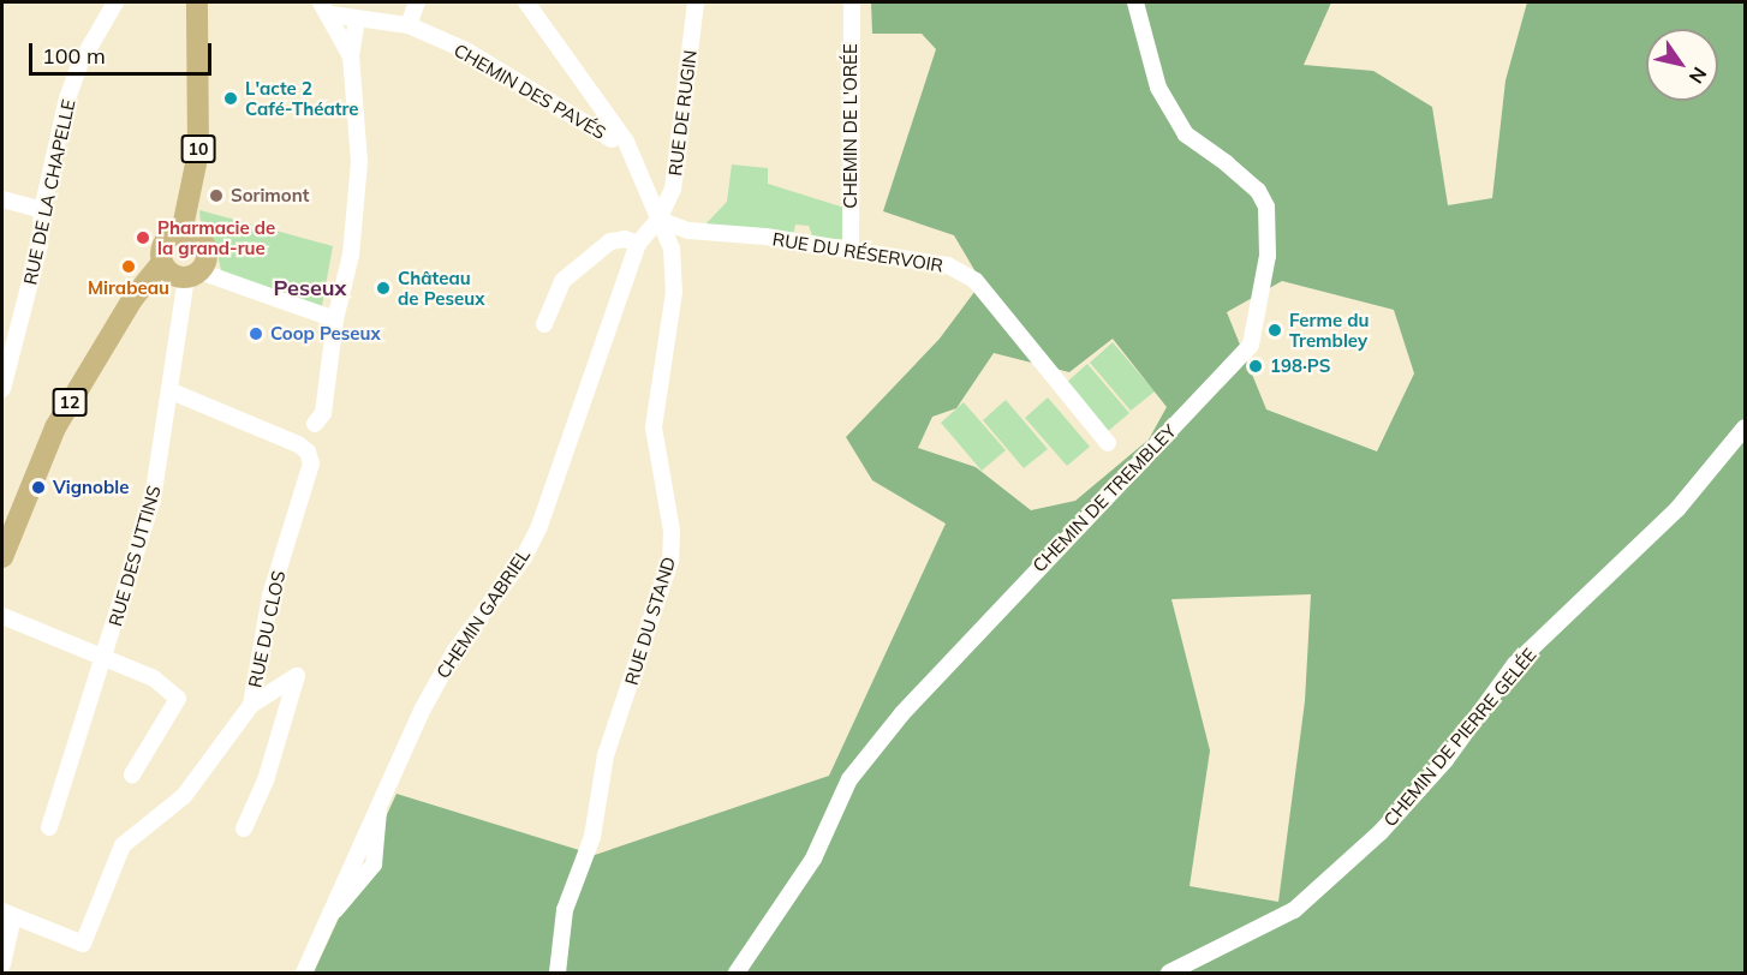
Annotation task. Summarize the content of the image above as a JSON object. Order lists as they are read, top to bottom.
{
  "streets": {
    "main road": ["10", "12"],
    "street": [
      "CHEMIN DES PAVÉS",
      "RUE DE RUGIN",
      "CHEMIN DE L'ORÉE",
      "RUE DE LA CHAPELLE",
      "RUE DU RÉSERVOIR",
      "CHEMIN DE TREMBLEY",
      "RUE DES UTTINS",
      "CHEMIN GABRIEL",
      "RUE DU STAND",
      "RUE DU CLOS",
      "CHEMIN DE PIERRE GELÉE"
    ]
  },
  "crossings": [
    ["RUE DE RUGIN", "RUE DU RÉSERVOIR"],
    ["RUE DE RUGIN", "CHEMIN GABRIEL"],
    ["RUE DE RUGIN", "RUE DU STAND"],
    ["CHEMIN DE L'ORÉE", "RUE DU RÉSERVOIR"],
    ["10", "12"],
    ["10", "RUE DES UTTINS"],
    ["RUE DU RÉSERVOIR", "CHEMIN GABRIEL"],
    ["RUE DU RÉSERVOIR", "RUE DU STAND"],
    ["12", "RUE DES UTTINS"],
    ["RUE DES UTTINS", "RUE DU CLOS"],
    ["CHEMIN GABRIEL", "RUE DU STAND"]
  ],
  "districts": ["Peseux"],
  "places": [
    "L'acte 2 Café-Théatre",
    "Sorimont",
    "Pharmacie de la grand-rue",
    "Mirabeau",
    "Château de Peseux",
    "Ferme du Trembley",
    "Coop Peseux",
    "198·PS",
    "Vignoble"
  ],
  "scale_bar": "100 m",
  "north": "bottom right"
}
